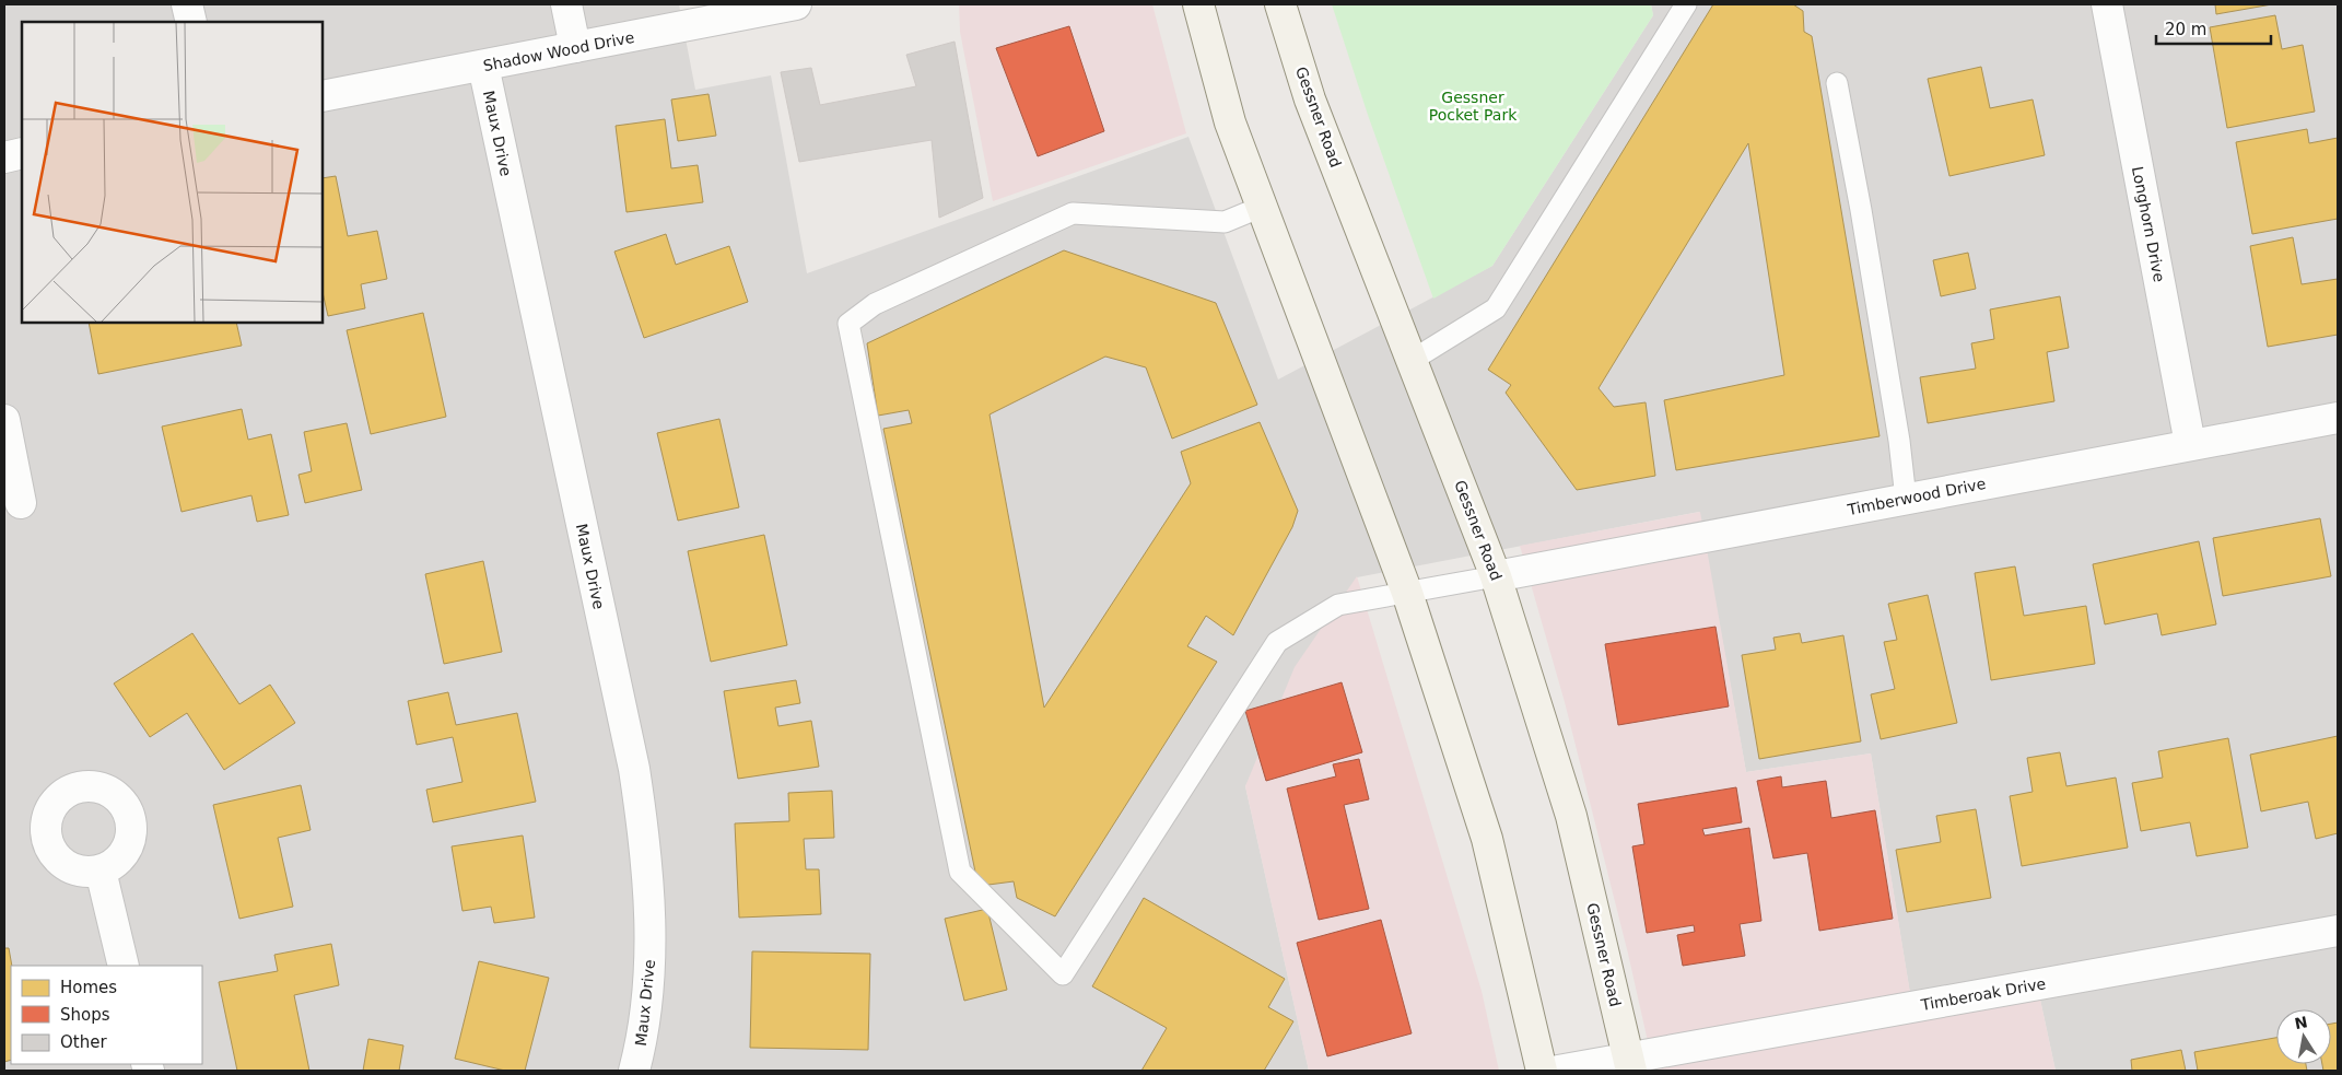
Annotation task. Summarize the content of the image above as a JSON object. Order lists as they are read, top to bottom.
{
  "streets": {
    "main road": ["Gessner Road"],
    "street": [
      "Shadow Wood Drive",
      "Maux Drive",
      "Longhorn Drive",
      "Timberwood Drive",
      "Timberoak Drive"
    ]
  },
  "crossings": [
    ["Shadow Wood Drive", "Maux Drive"],
    ["Gessner Road", "Timberwood Drive"],
    ["Gessner Road", "Timberoak Drive"],
    ["Longhorn Drive", "Timberwood Drive"]
  ],
  "parks": ["Gessner Pocket Park"],
  "legend": ["Homes", "Shops", "Other"],
  "scale_bar": "20 m",
  "north": "top"
}
